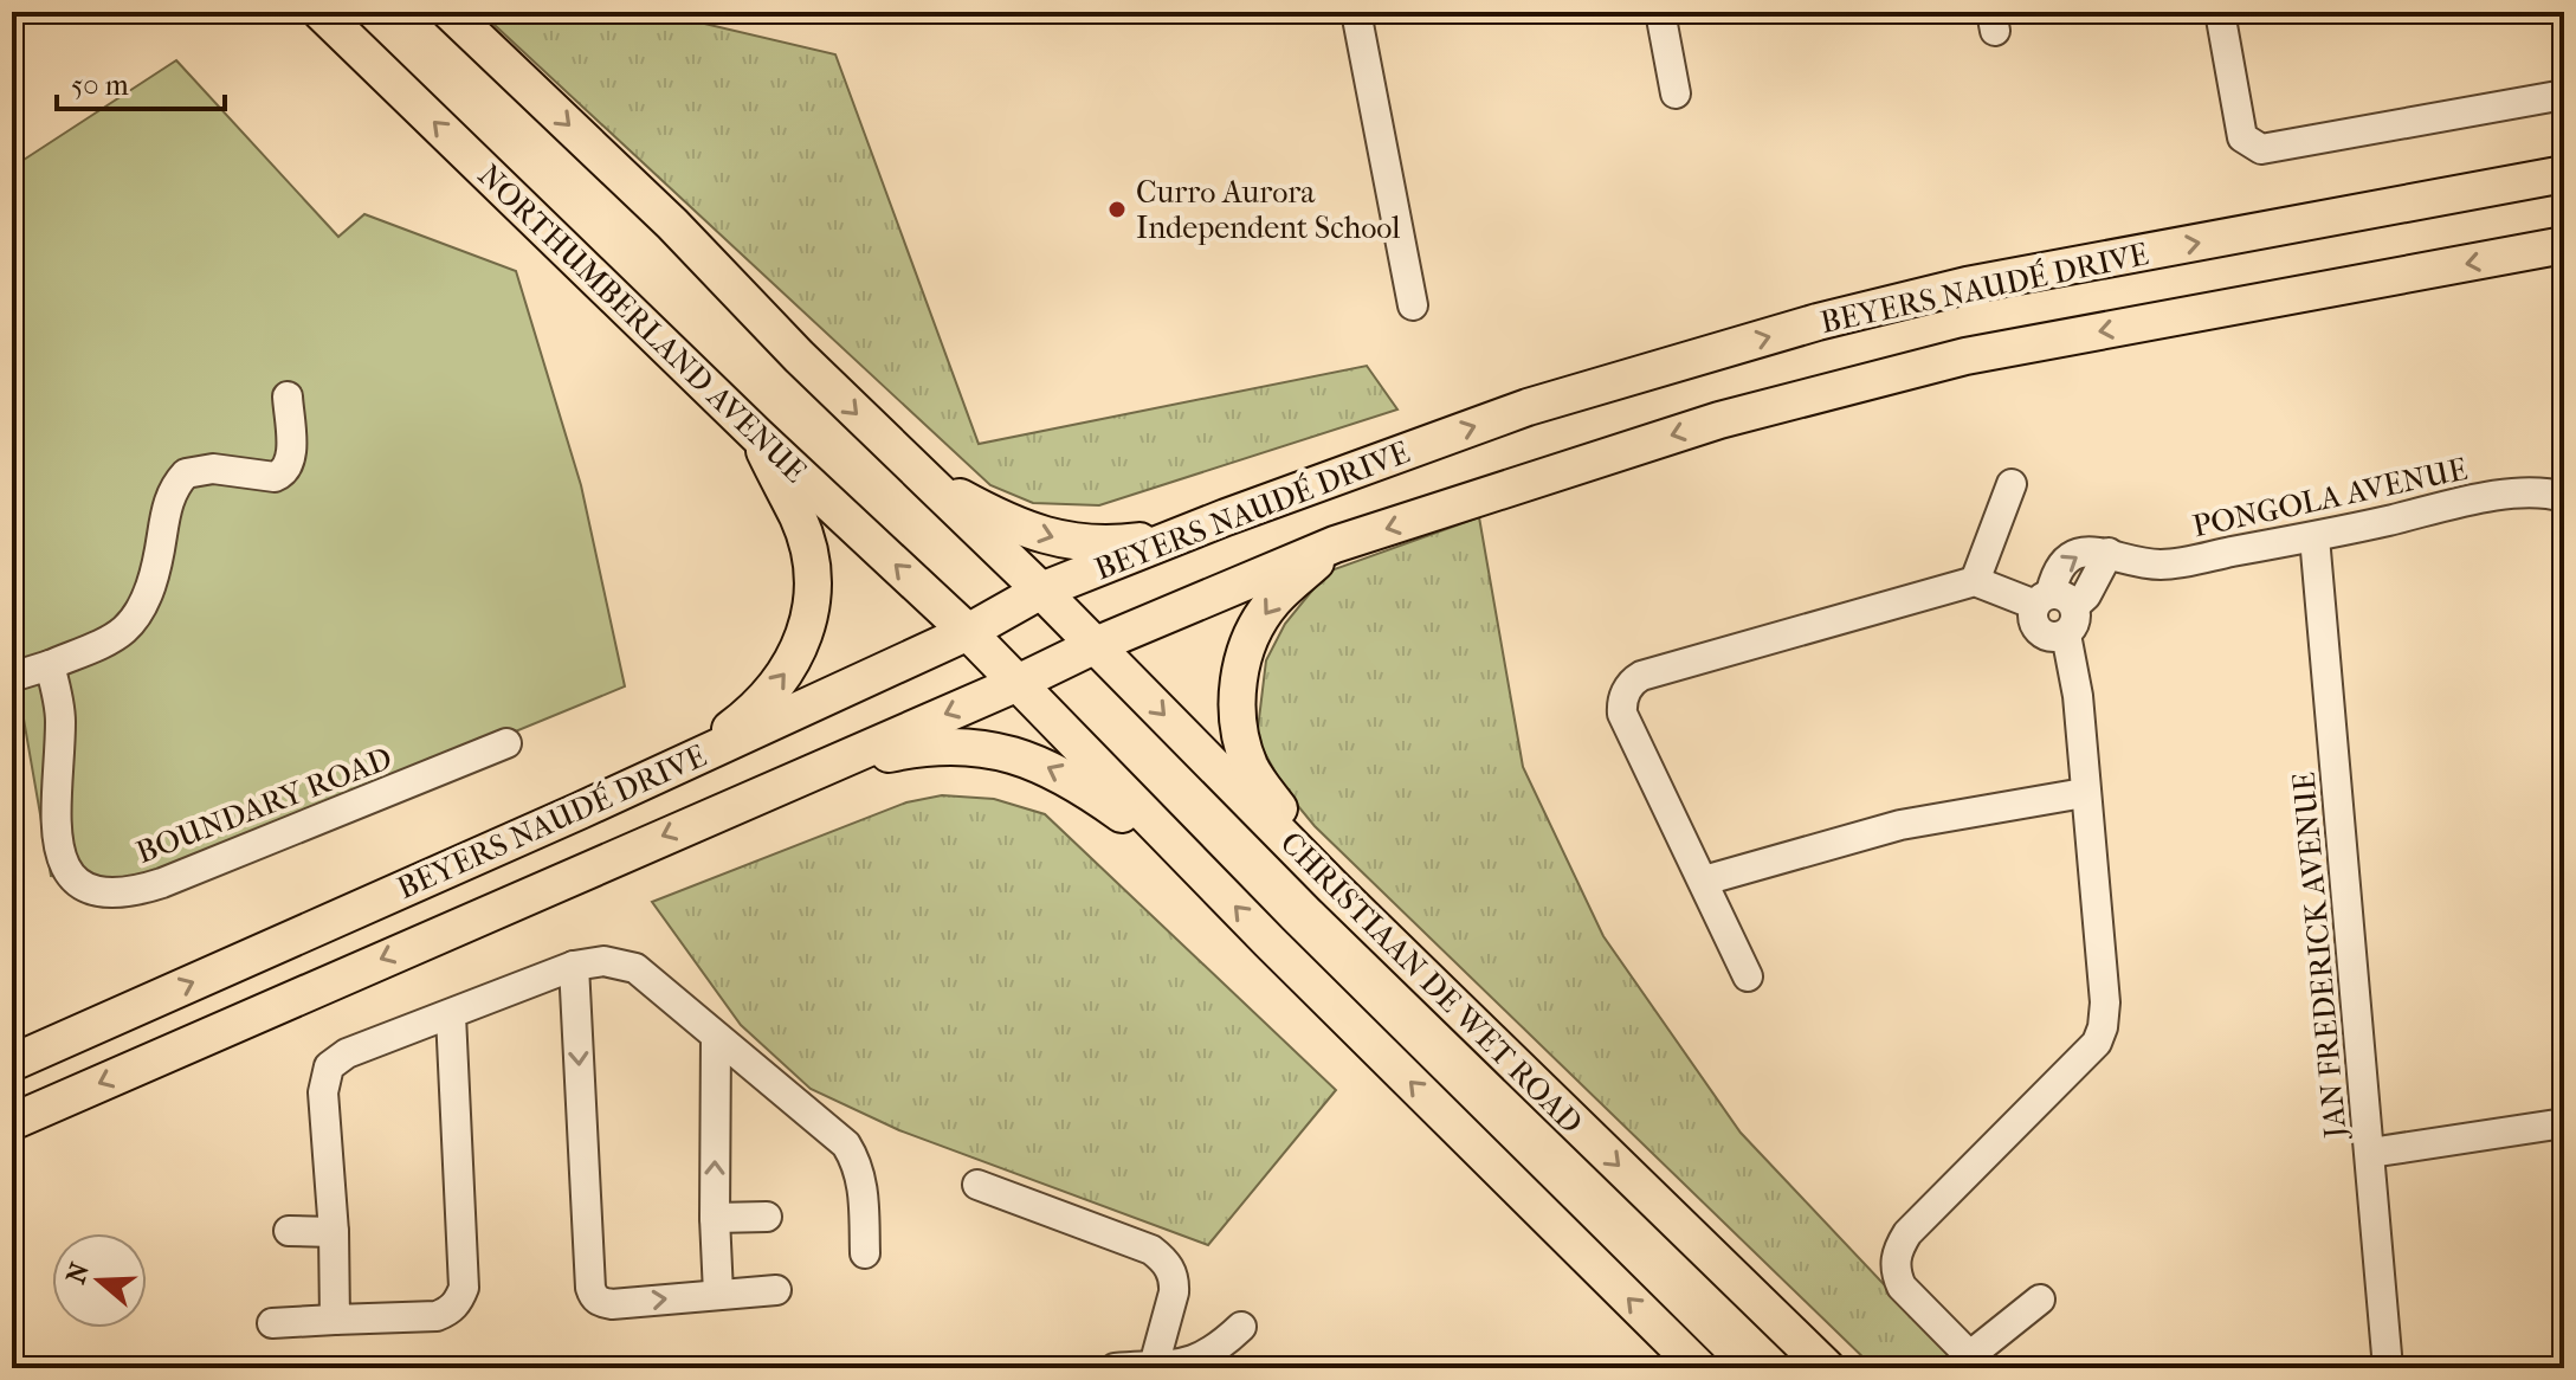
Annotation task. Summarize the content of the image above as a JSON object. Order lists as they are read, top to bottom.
{
  "streets": {
    "main road": ["BEYERS NAUDÉ DRIVE", "NORTHUMBERLAND AVENUE", "CHRISTIAAN DE WET ROAD"],
    "street": ["PONGOLA AVENUE", "BOUNDARY ROAD", "JAN FREDERICK AVENUE"]
  },
  "crossings": [
    ["BEYERS NAUDÉ DRIVE", "NORTHUMBERLAND AVENUE"],
    ["BEYERS NAUDÉ DRIVE", "CHRISTIAAN DE WET ROAD"],
    ["PONGOLA AVENUE", "JAN FREDERICK AVENUE"]
  ],
  "places": ["Curro Aurora Independent School"],
  "scale_bar": "50 m",
  "north": "left"
}
